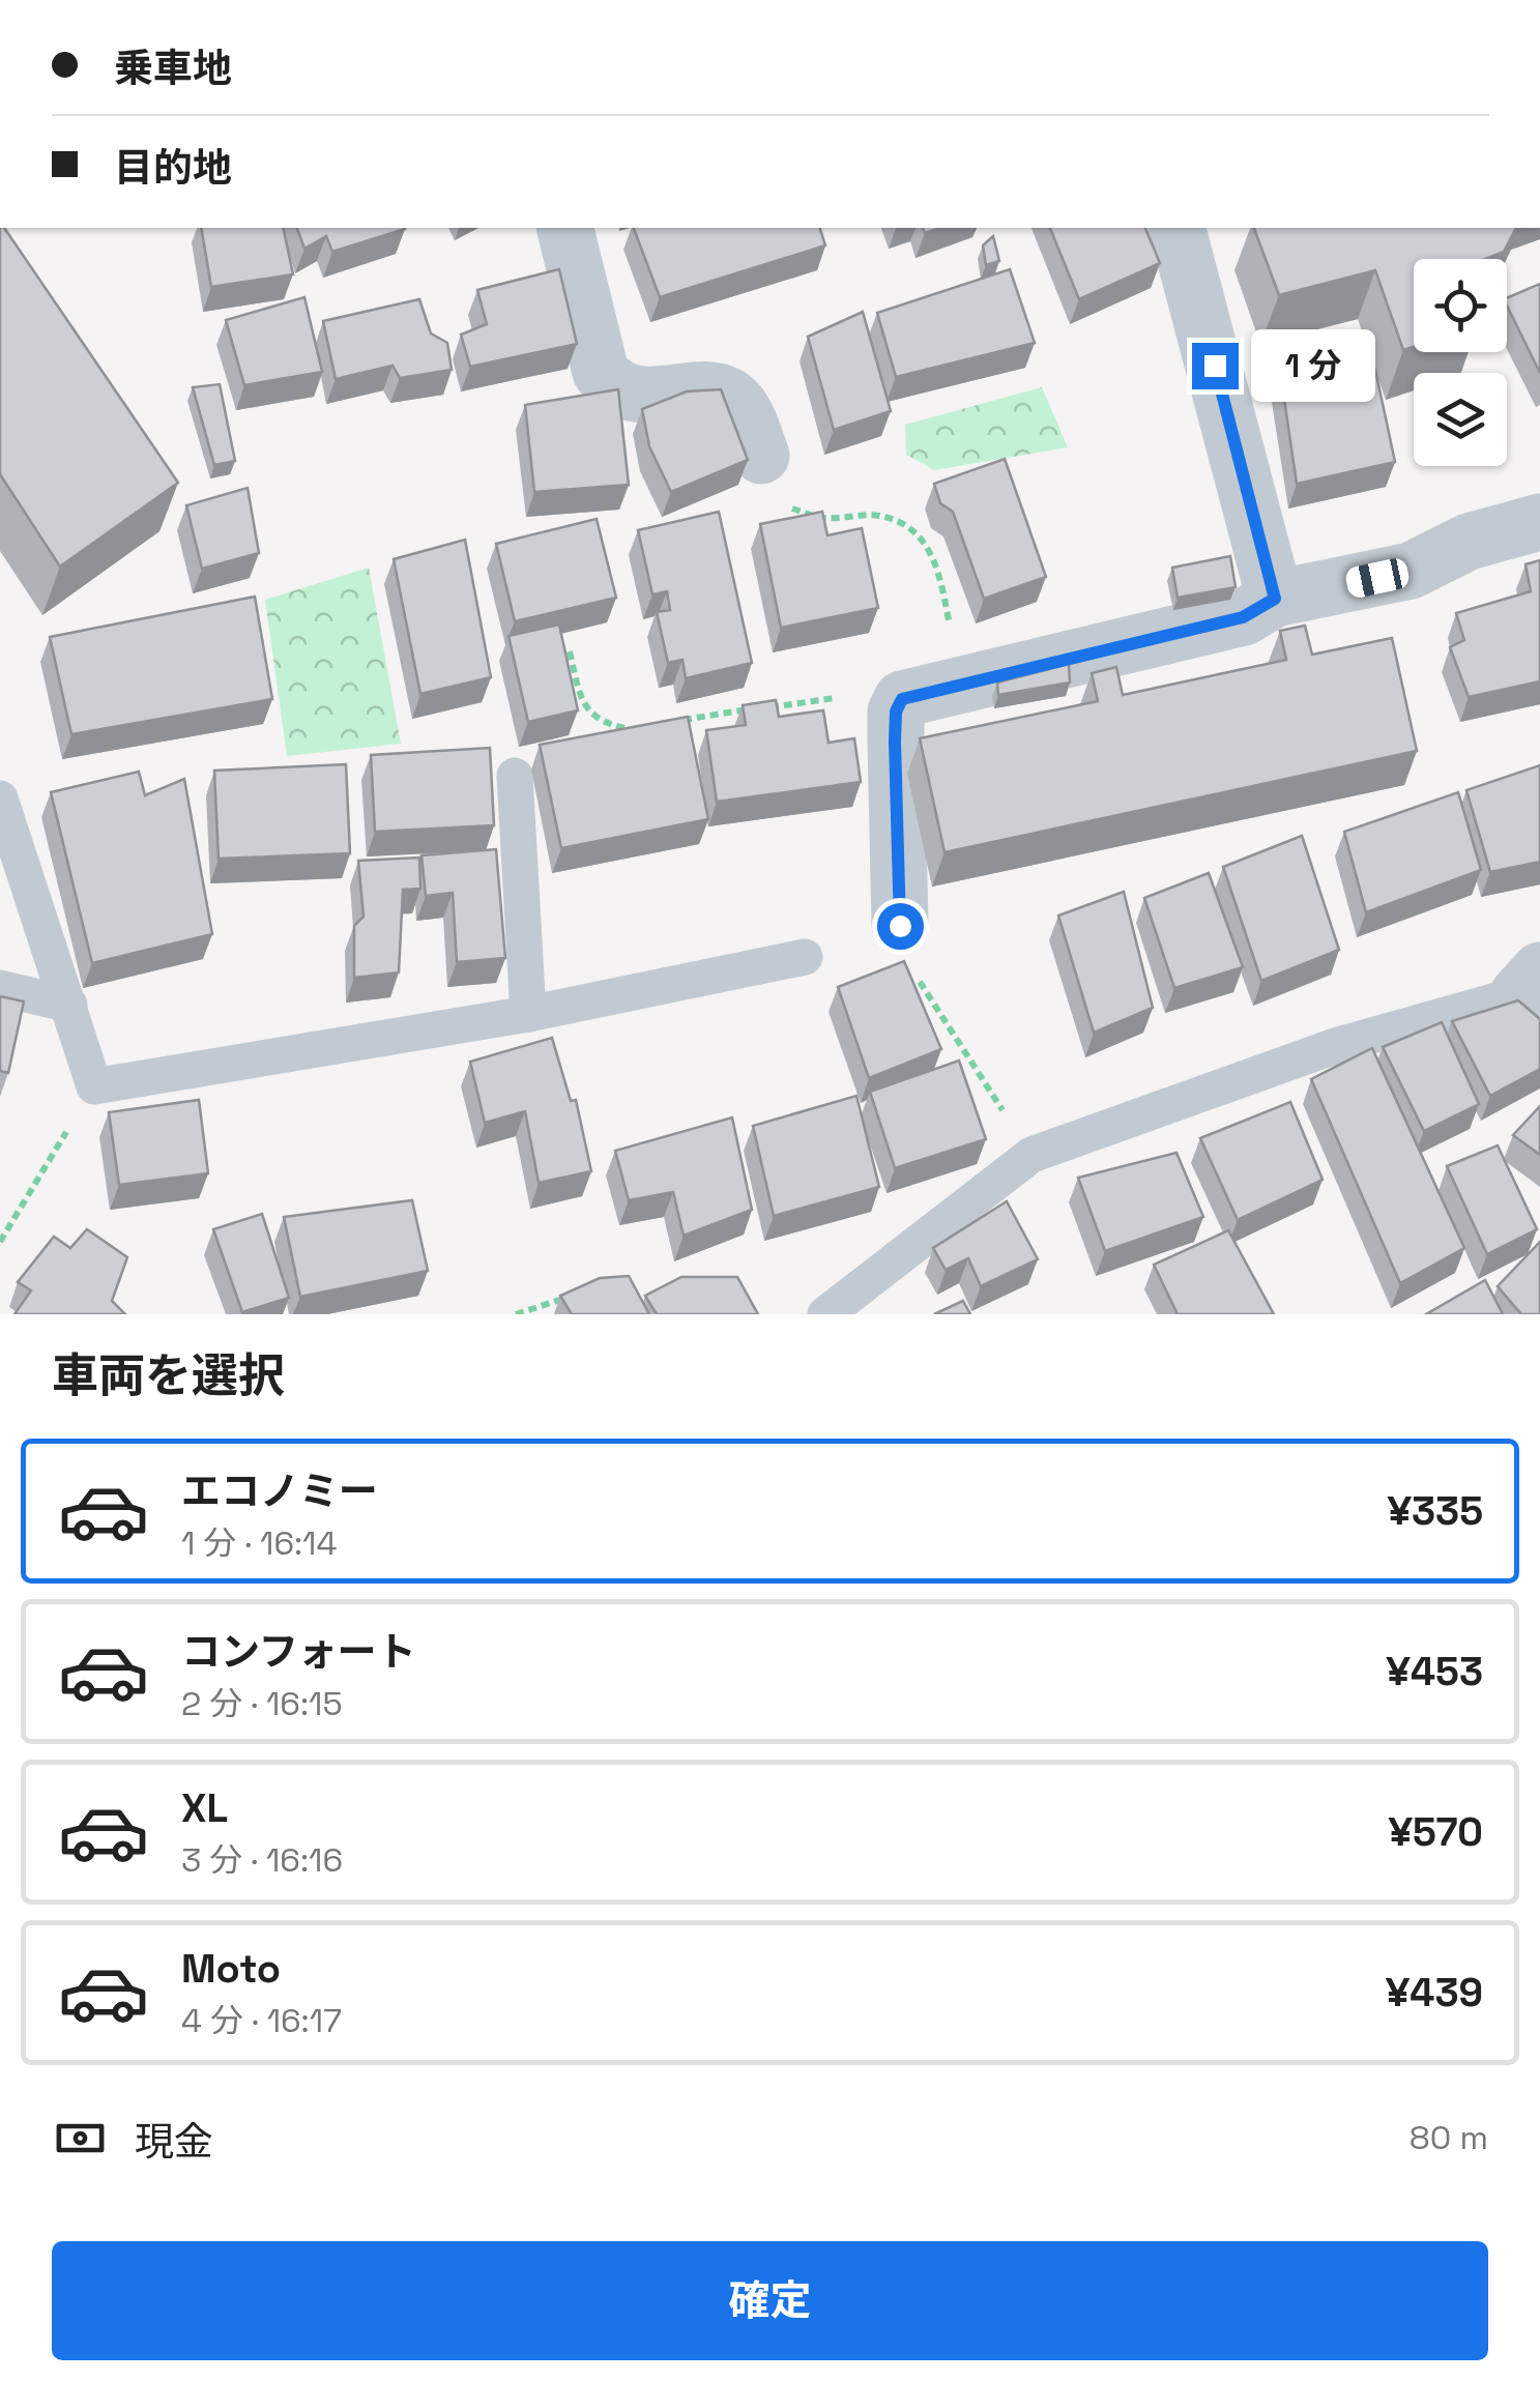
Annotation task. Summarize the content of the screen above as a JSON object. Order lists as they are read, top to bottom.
{
  "page": {
    "banner": ["乗車地", "目的地"],
    "bubble": "1 分",
    "heading": "車両を選択",
    "list": [
      {
        "name": "エコノミー",
        "note": "1 分 · 16:14",
        "value": "¥335"
      },
      {
        "name": "コンフォート",
        "note": "2 分 · 16:15",
        "value": "¥453"
      },
      {
        "name": "XL",
        "note": "3 分 · 16:16",
        "value": "¥570"
      },
      {
        "name": "Moto",
        "note": "4 分 · 16:17",
        "value": "¥439"
      }
    ],
    "pay": ["現金", "80 m"],
    "buttons": "確定"
  }
}
